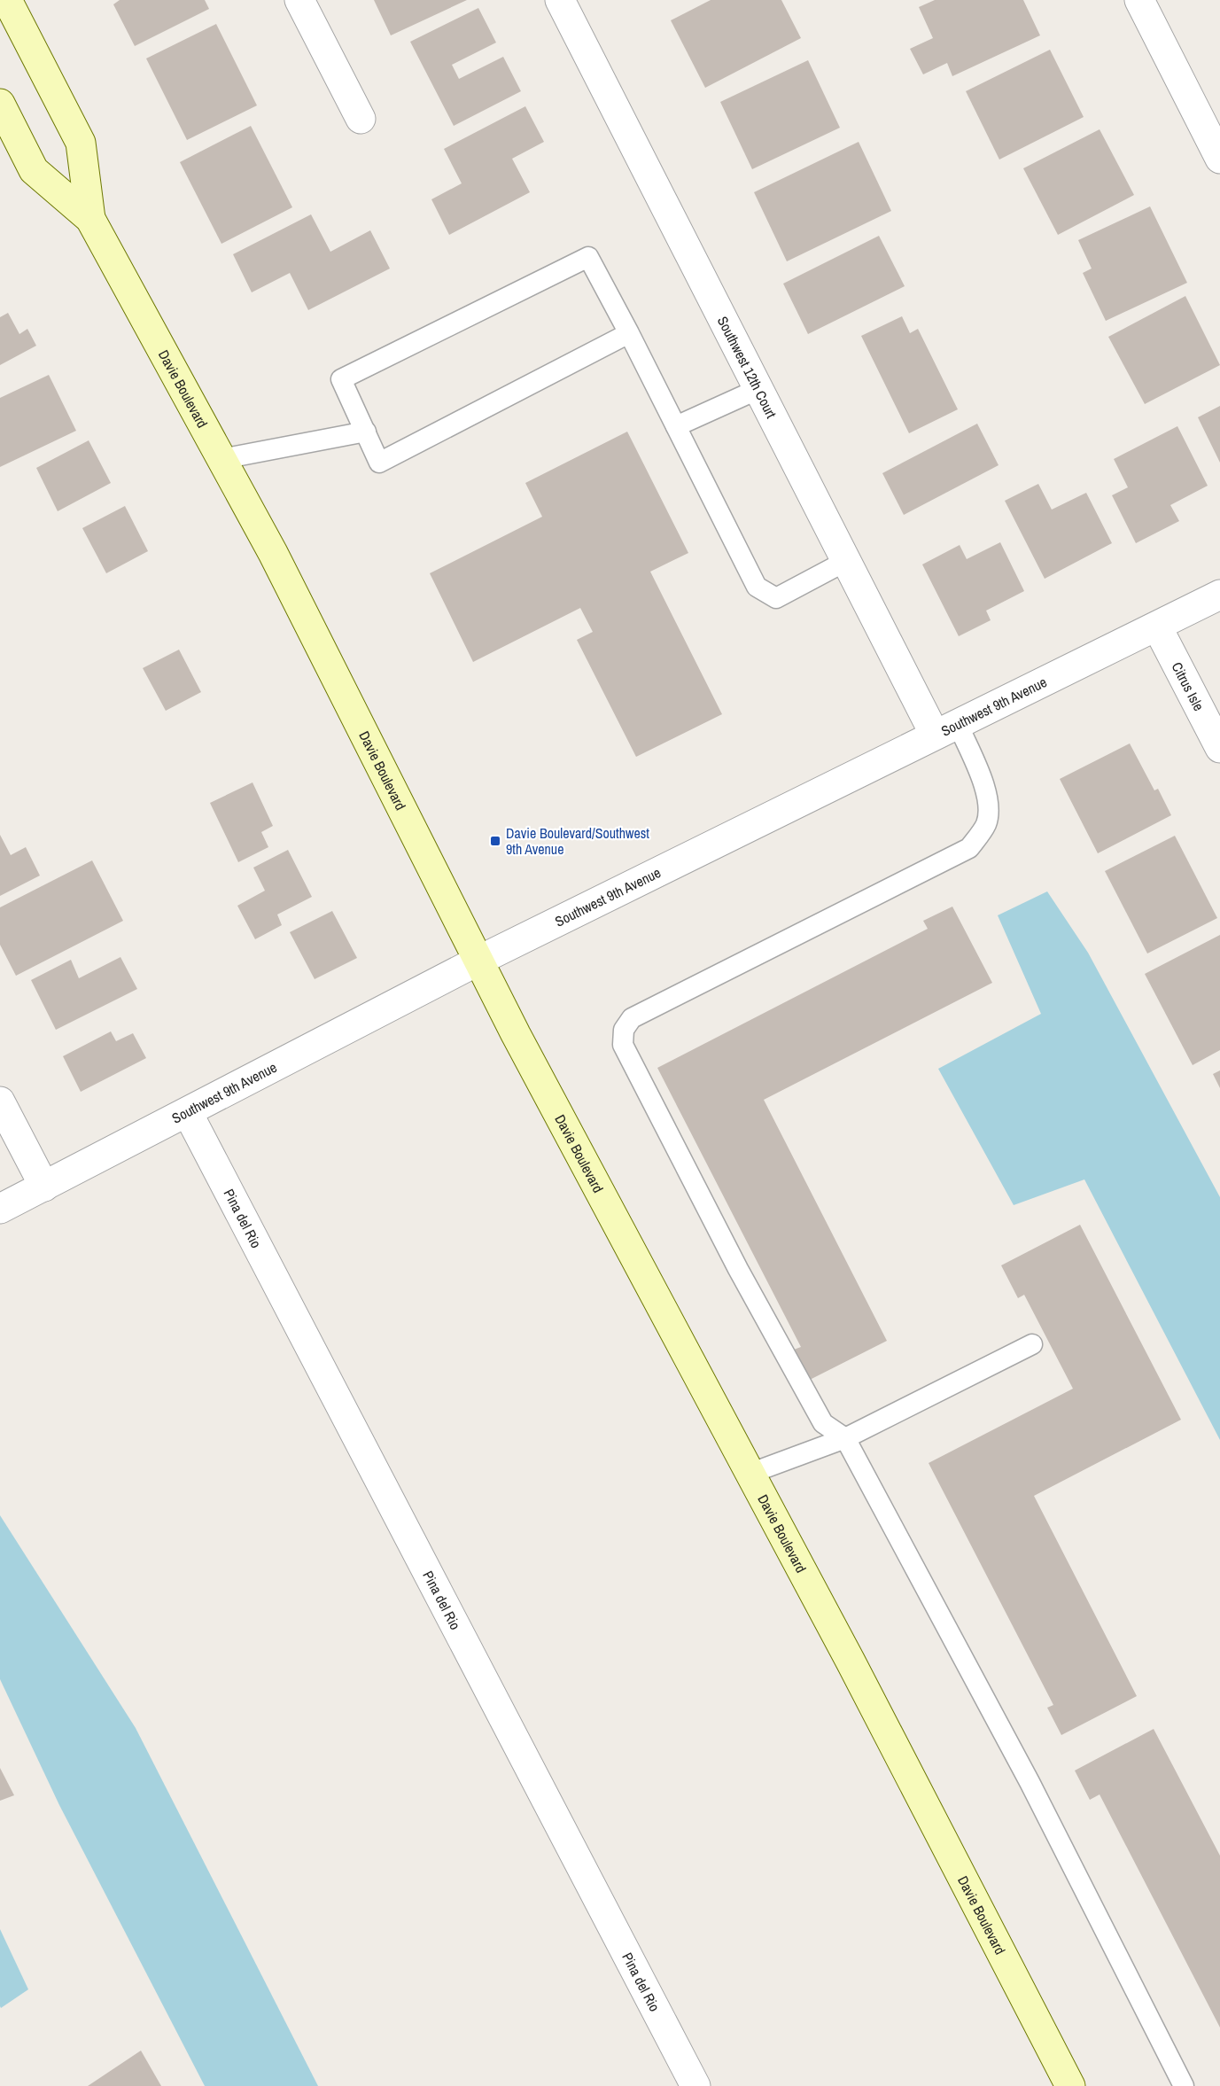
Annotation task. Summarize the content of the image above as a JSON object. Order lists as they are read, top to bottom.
{
  "streets": {
    "main road": ["Davie Boulevard"],
    "street": [
      "Southwest 12th Court",
      "Citrus Isle",
      "Southwest 9th Avenue",
      "Pina del Rio"
    ]
  },
  "crossings": [
    ["Southwest 12th Court", "Southwest 9th Avenue"],
    ["Davie Boulevard", "Southwest 9th Avenue"],
    ["Citrus Isle", "Southwest 9th Avenue"],
    ["Southwest 9th Avenue", "Pina del Rio"]
  ],
  "places": {
    "transit": ["Davie Boulevard/Southwest 9th Avenue"]
  }
}
